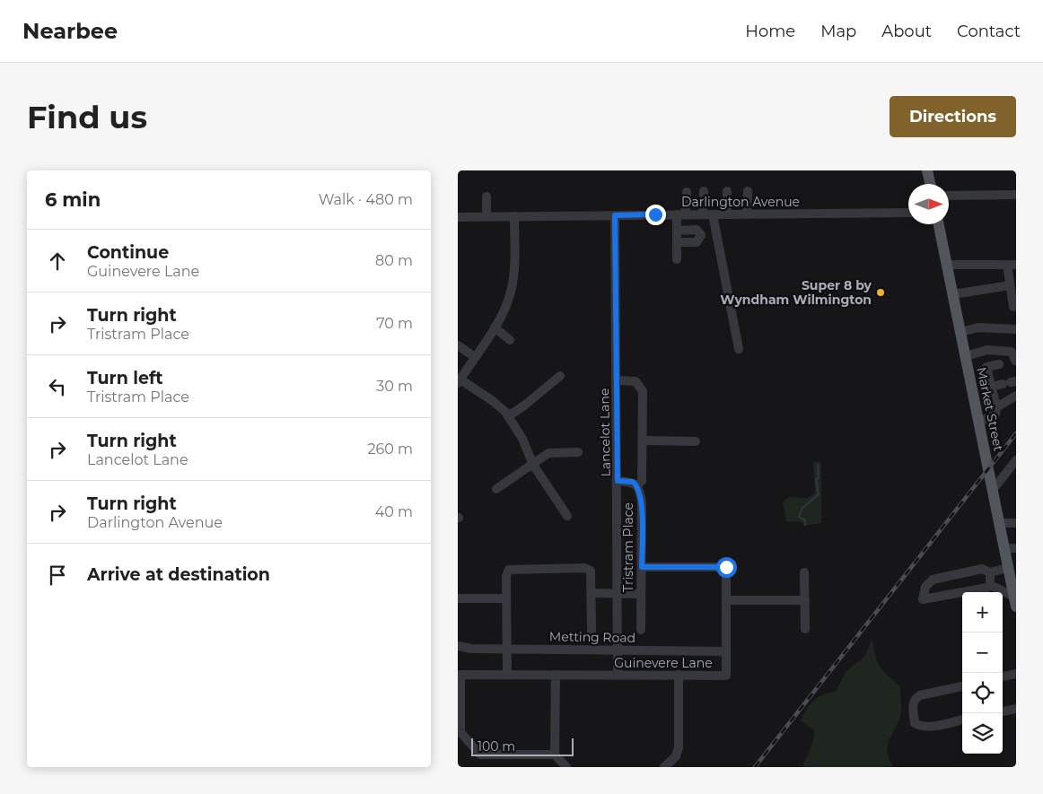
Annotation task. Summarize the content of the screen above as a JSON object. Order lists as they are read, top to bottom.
{
  "streets": {
    "main road": ["Market Street"],
    "street": [
      "Darlington Avenue",
      "Lancelot Lane",
      "Tristram Place",
      "Metting Road",
      "Guinevere Lane"
    ]
  },
  "crossings": [
    ["Darlington Avenue", "Lancelot Lane"],
    ["Lancelot Lane", "Tristram Place"],
    ["Lancelot Lane", "Metting Road"],
    ["Lancelot Lane", "Guinevere Lane"],
    ["Tristram Place", "Guinevere Lane"],
    ["Metting Road", "Guinevere Lane"]
  ],
  "places": ["Super 8 by Wyndham Wilmington"],
  "scale_bar": "100 m",
  "north": "right",
  "page": {
    "header": "Nearbee",
    "nav": [
      "Home",
      "Map",
      "About",
      "Contact"
    ],
    "buttons": "Directions",
    "title": "Find us",
    "heading": ["6 min", "Walk · 480 m"],
    "list": [
      ["Continue", "Guinevere Lane", "80 m"],
      ["Turn right", "Tristram Place", "70 m"],
      ["Turn left", "Tristram Place", "30 m"],
      ["Turn right", "Lancelot Lane", "260 m"],
      ["Turn right", "Darlington Avenue", "40 m"],
      "Arrive at destination"
    ],
    "map_buttons": ["+", "−"],
    "scale": "100 m"
  }
}
